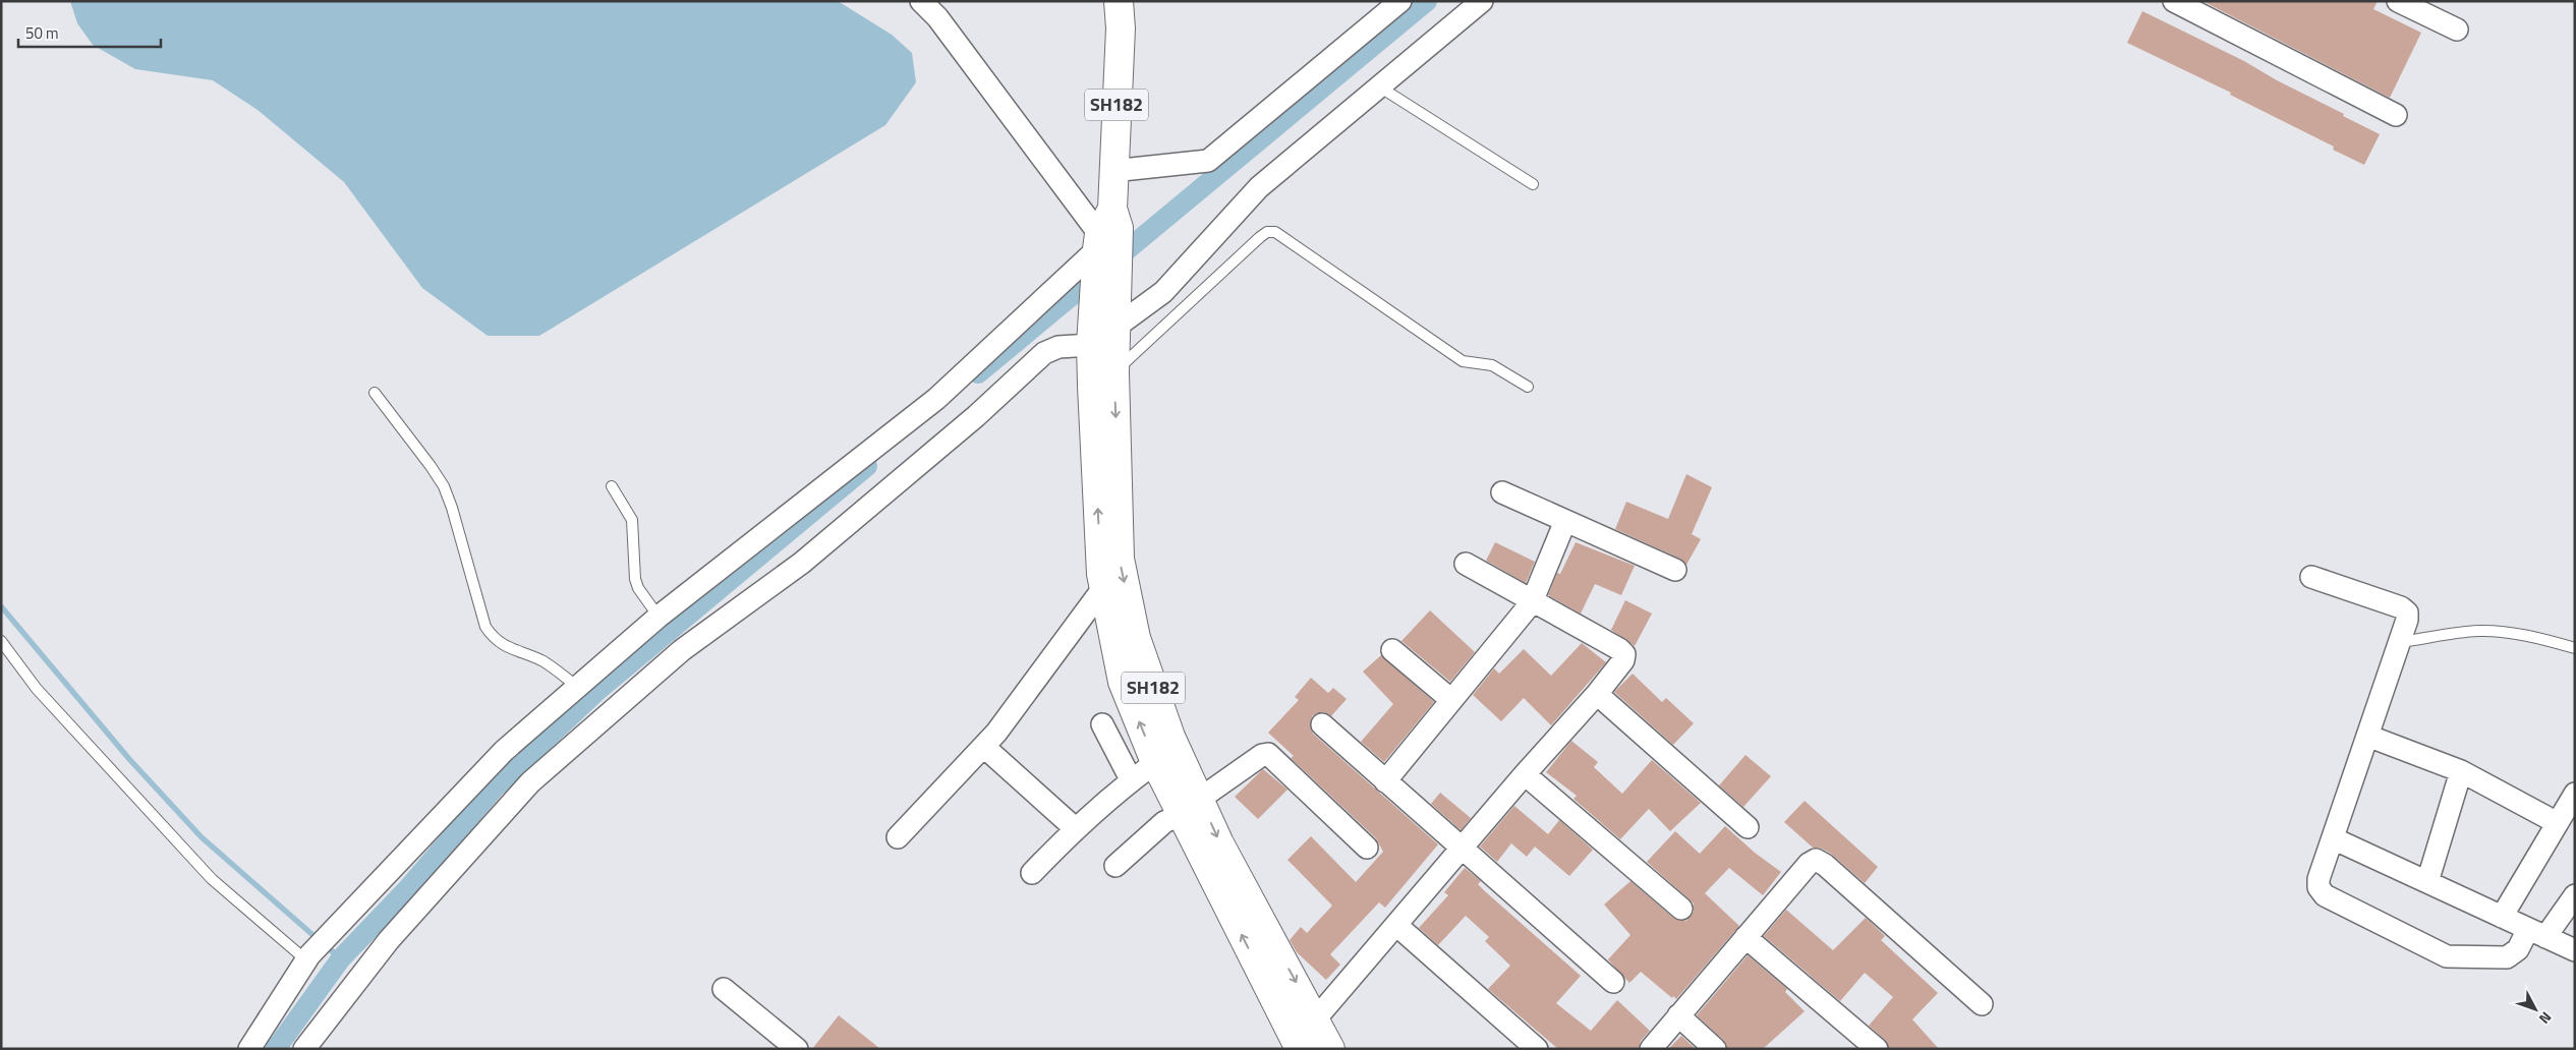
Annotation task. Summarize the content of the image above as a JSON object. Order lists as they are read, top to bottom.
{
  "streets": {
    "main road": ["SH182"]
  },
  "scale_bar": "50 m",
  "north": "bottom right"
}
